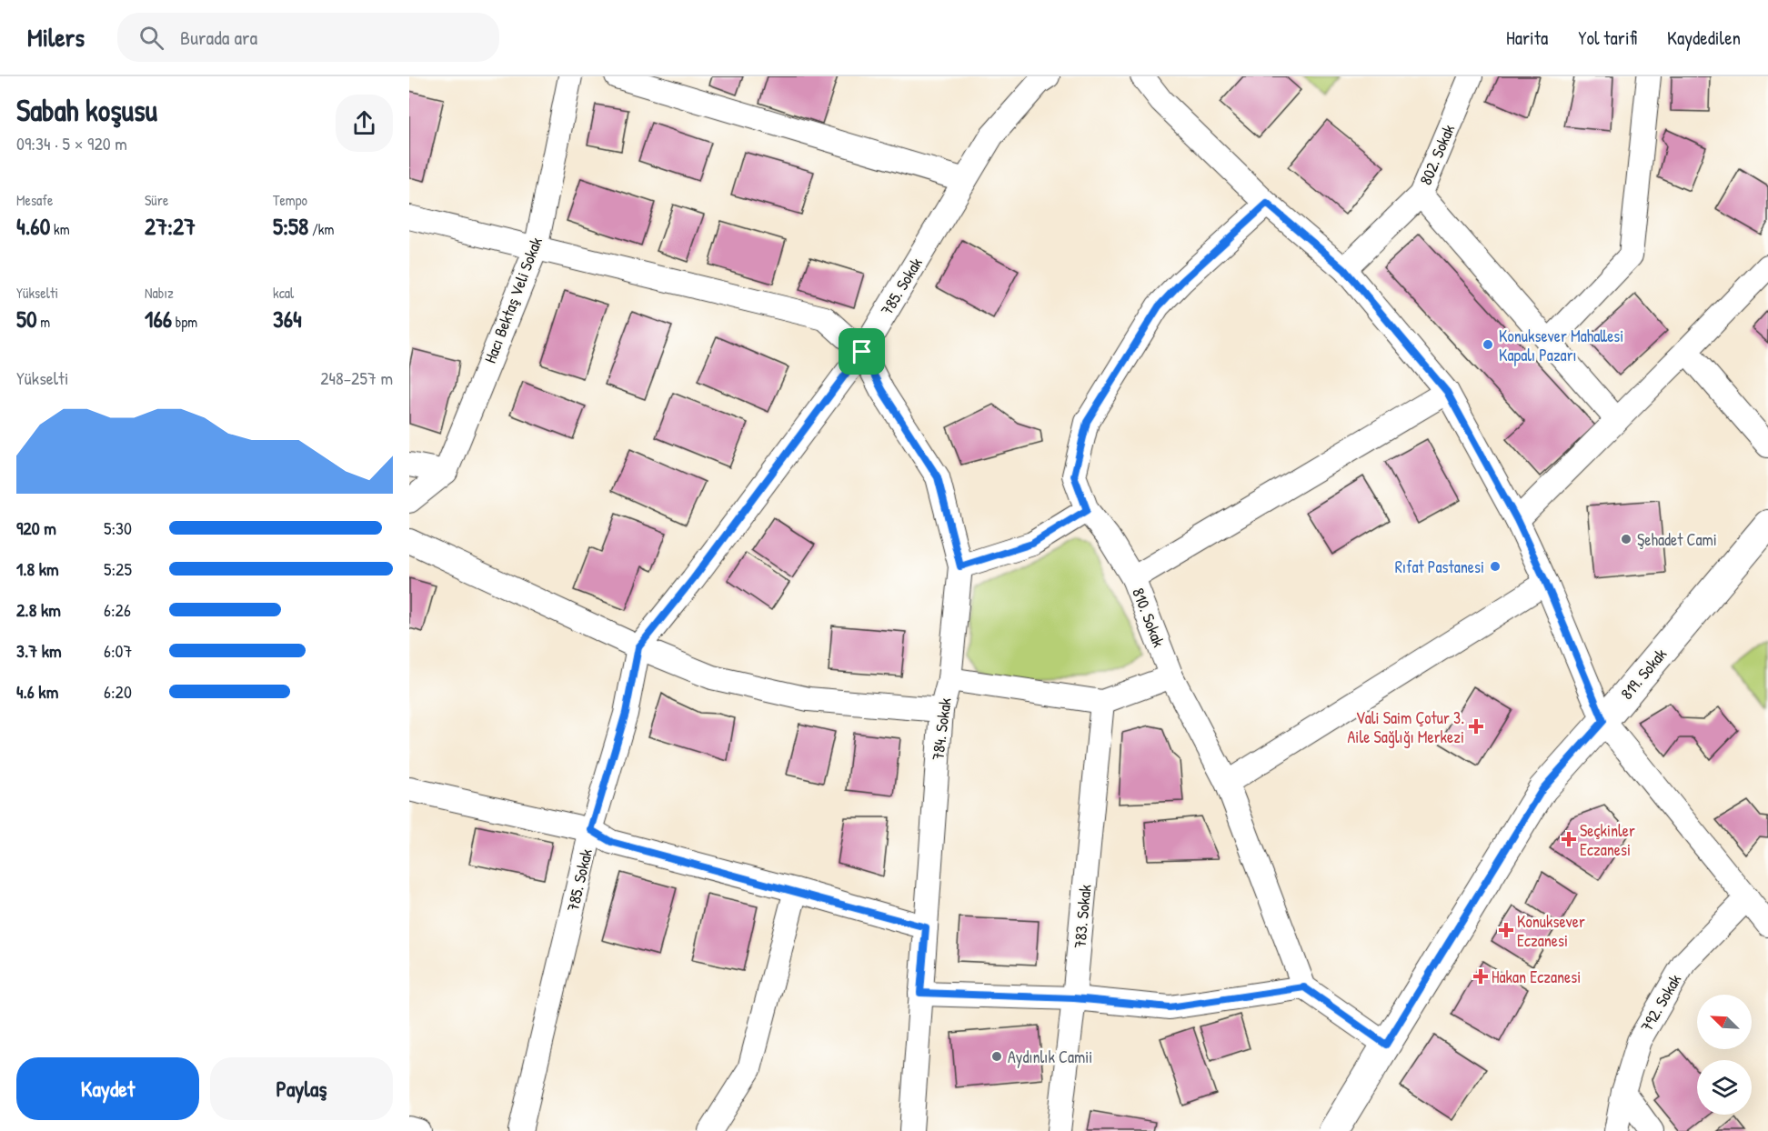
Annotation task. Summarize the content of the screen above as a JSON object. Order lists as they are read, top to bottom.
{
  "streets": {
    "street": [
      "802. Sokak",
      "785. Sokak",
      "Hacı Bektaş Veli Sokak",
      "810. Sokak",
      "819. Sokak",
      "784. Sokak",
      "783. Sokak",
      "792. Sokak"
    ]
  },
  "crossings": [
    ["785. Sokak", "784. Sokak"]
  ],
  "places": {
    "other": [
      "Konuksever Mahallesi Kapalı Pazarı",
      "Şehadet Cami",
      "Rıfat Pastanesi",
      "Aydınlık Camii"
    ],
    "health": [
      "Vali Saim Çotur 3. Aile Sağlığı Merkezi",
      "Seçkinler Eczanesi",
      "Konuksever Eczanesi",
      "Hakan Eczanesi"
    ]
  },
  "north": "top left",
  "page": {
    "header": "Milers",
    "search": "Burada ara",
    "nav": ["Harita", "Yol tarifi", "Kaydedilen"],
    "heading": ["Sabah koşusu", "09:34 · 5 × 920 m"],
    "stats": [
      ["Mesafe", "4.60 km"],
      ["Süre", "27:27"],
      ["Tempo", "5:58 /km"],
      ["Yükselti", "50 m"],
      ["Nabız", "166 bpm"],
      ["kcal", "364"]
    ],
    "chart": ["Yükselti", "248–257 m"],
    "list": [
      {
        "name": "920 m",
        "note": "5:30"
      },
      {
        "name": "1.8 km",
        "note": "5:25"
      },
      {
        "name": "2.8 km",
        "note": "6:26"
      },
      {
        "name": "3.7 km",
        "note": "6:07"
      },
      {
        "name": "4.6 km",
        "note": "6:20"
      }
    ],
    "buttons": ["Kaydet", "Paylaş"]
  }
}
